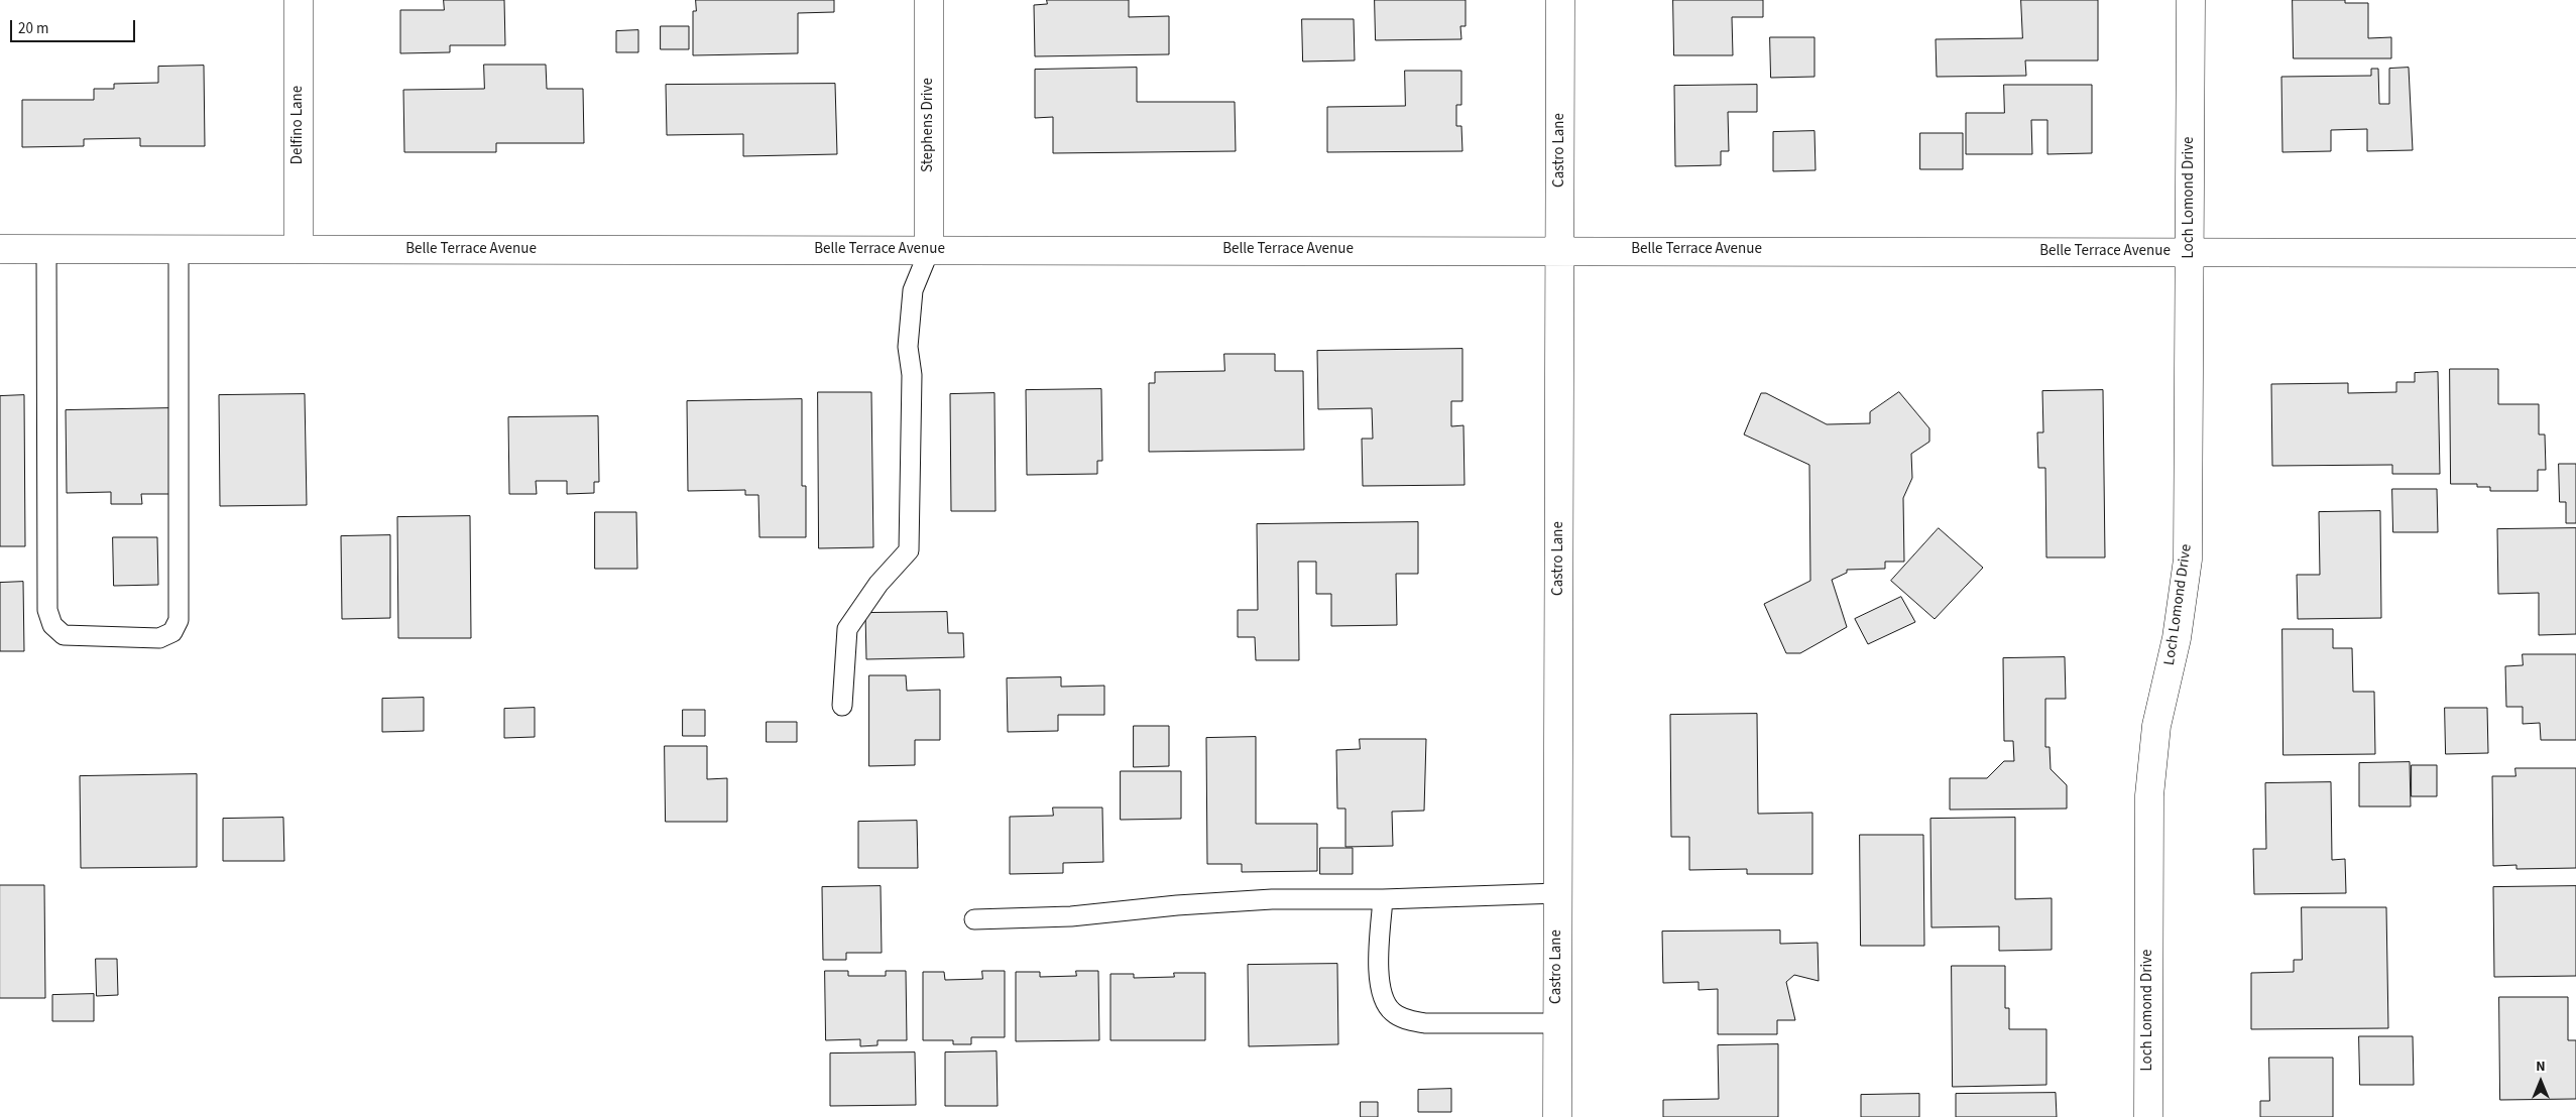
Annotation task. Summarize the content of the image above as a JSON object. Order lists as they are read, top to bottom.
{
  "streets": {
    "street": [
      "Delfino Lane",
      "Stephens Drive",
      "Castro Lane",
      "Loch Lomond Drive",
      "Belle Terrace Avenue"
    ]
  },
  "crossings": [
    ["Delfino Lane", "Belle Terrace Avenue"],
    ["Stephens Drive", "Belle Terrace Avenue"],
    ["Castro Lane", "Belle Terrace Avenue"],
    ["Loch Lomond Drive", "Belle Terrace Avenue"]
  ],
  "scale_bar": "20 m",
  "north": "top"
}
